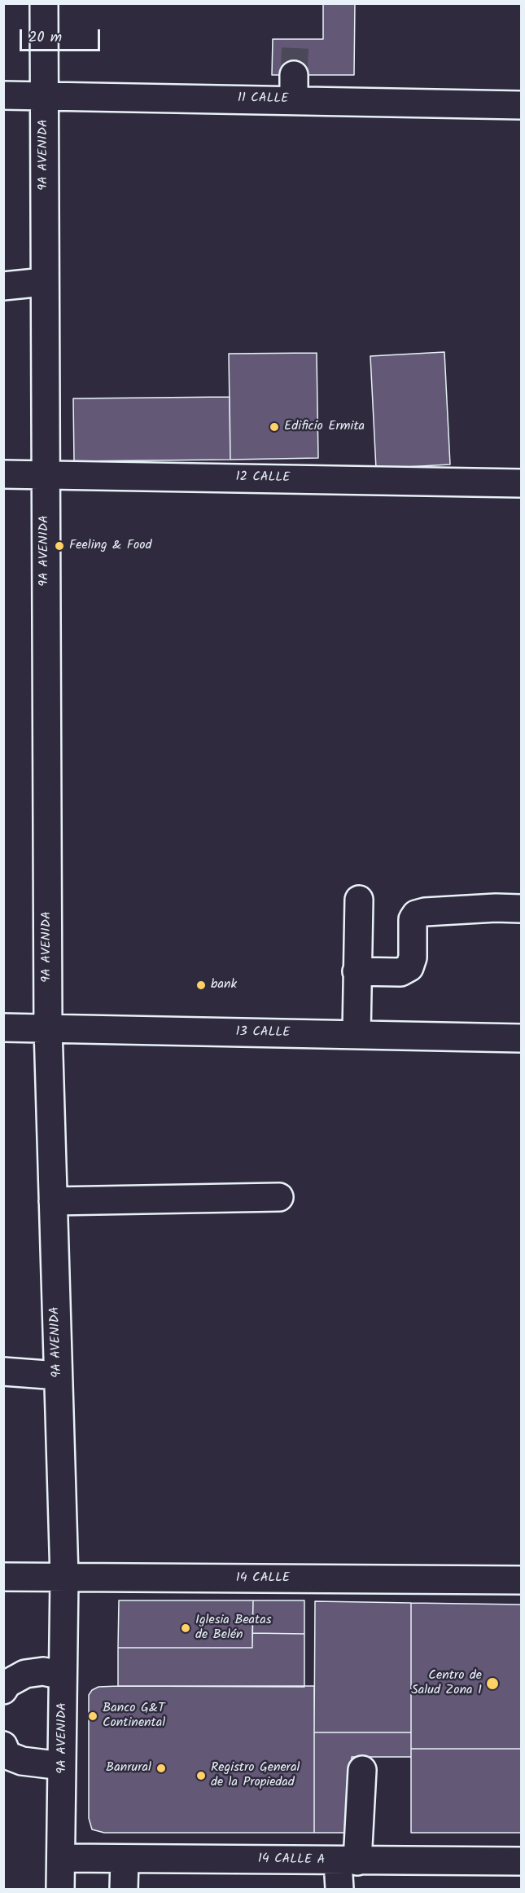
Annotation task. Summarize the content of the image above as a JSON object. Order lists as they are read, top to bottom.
{
  "streets": {
    "street": [
      "11 CALLE",
      "9A AVENIDA",
      "12 CALLE",
      "13 CALLE",
      "14 CALLE",
      "14 CALLE A"
    ]
  },
  "crossings": [
    ["11 CALLE", "9A AVENIDA"],
    ["9A AVENIDA", "12 CALLE"],
    ["9A AVENIDA", "13 CALLE"],
    ["9A AVENIDA", "14 CALLE"],
    ["9A AVENIDA", "14 CALLE A"]
  ],
  "places": [
    "Edificio Ermita",
    "Feeling & Food",
    "bank",
    "Iglesia Beatas de Belén",
    "Centro de Salud Zona 1",
    "Banco G&T Continental",
    "Banrural",
    "Registro General de la Propiedad"
  ],
  "scale_bar": "20 m"
}
